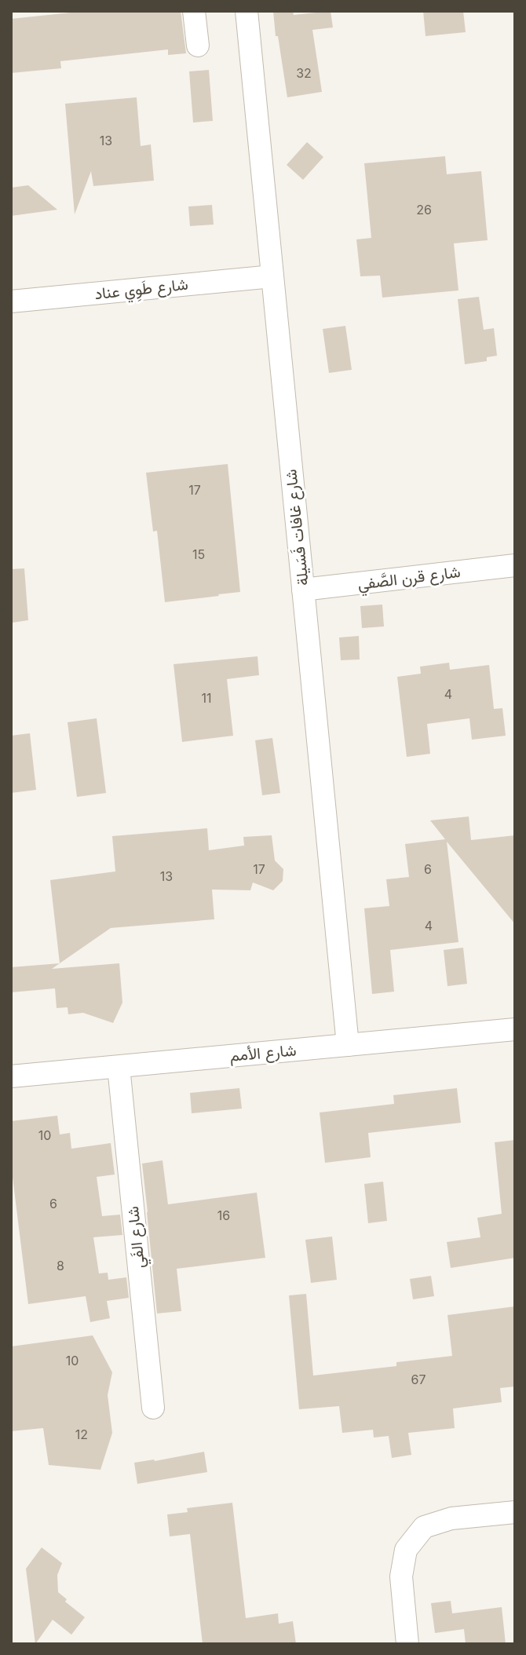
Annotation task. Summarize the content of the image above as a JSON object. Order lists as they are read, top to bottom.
{
  "streets": {
    "street": [
      "شارع طَوِي عناد",
      "شارع غافات فَسَيلة",
      "شارع قرن الصَّفي",
      "شارع الأمم",
      "شارع الفَي"
    ]
  },
  "crossings": [
    ["شارع طَوِي عناد", "شارع غافات فَسَيلة"],
    ["شارع غافات فَسَيلة", "شارع قرن الصَّفي"],
    ["شارع غافات فَسَيلة", "شارع الأمم"],
    ["شارع الأمم", "شارع الفَي"]
  ],
  "house_numbers": [
    "32",
    "13",
    "26",
    "17",
    "15",
    "4",
    "11",
    "17",
    "6",
    "13",
    "4",
    "10",
    "6",
    "16",
    "8",
    "10",
    "67",
    "12"
  ]
}
